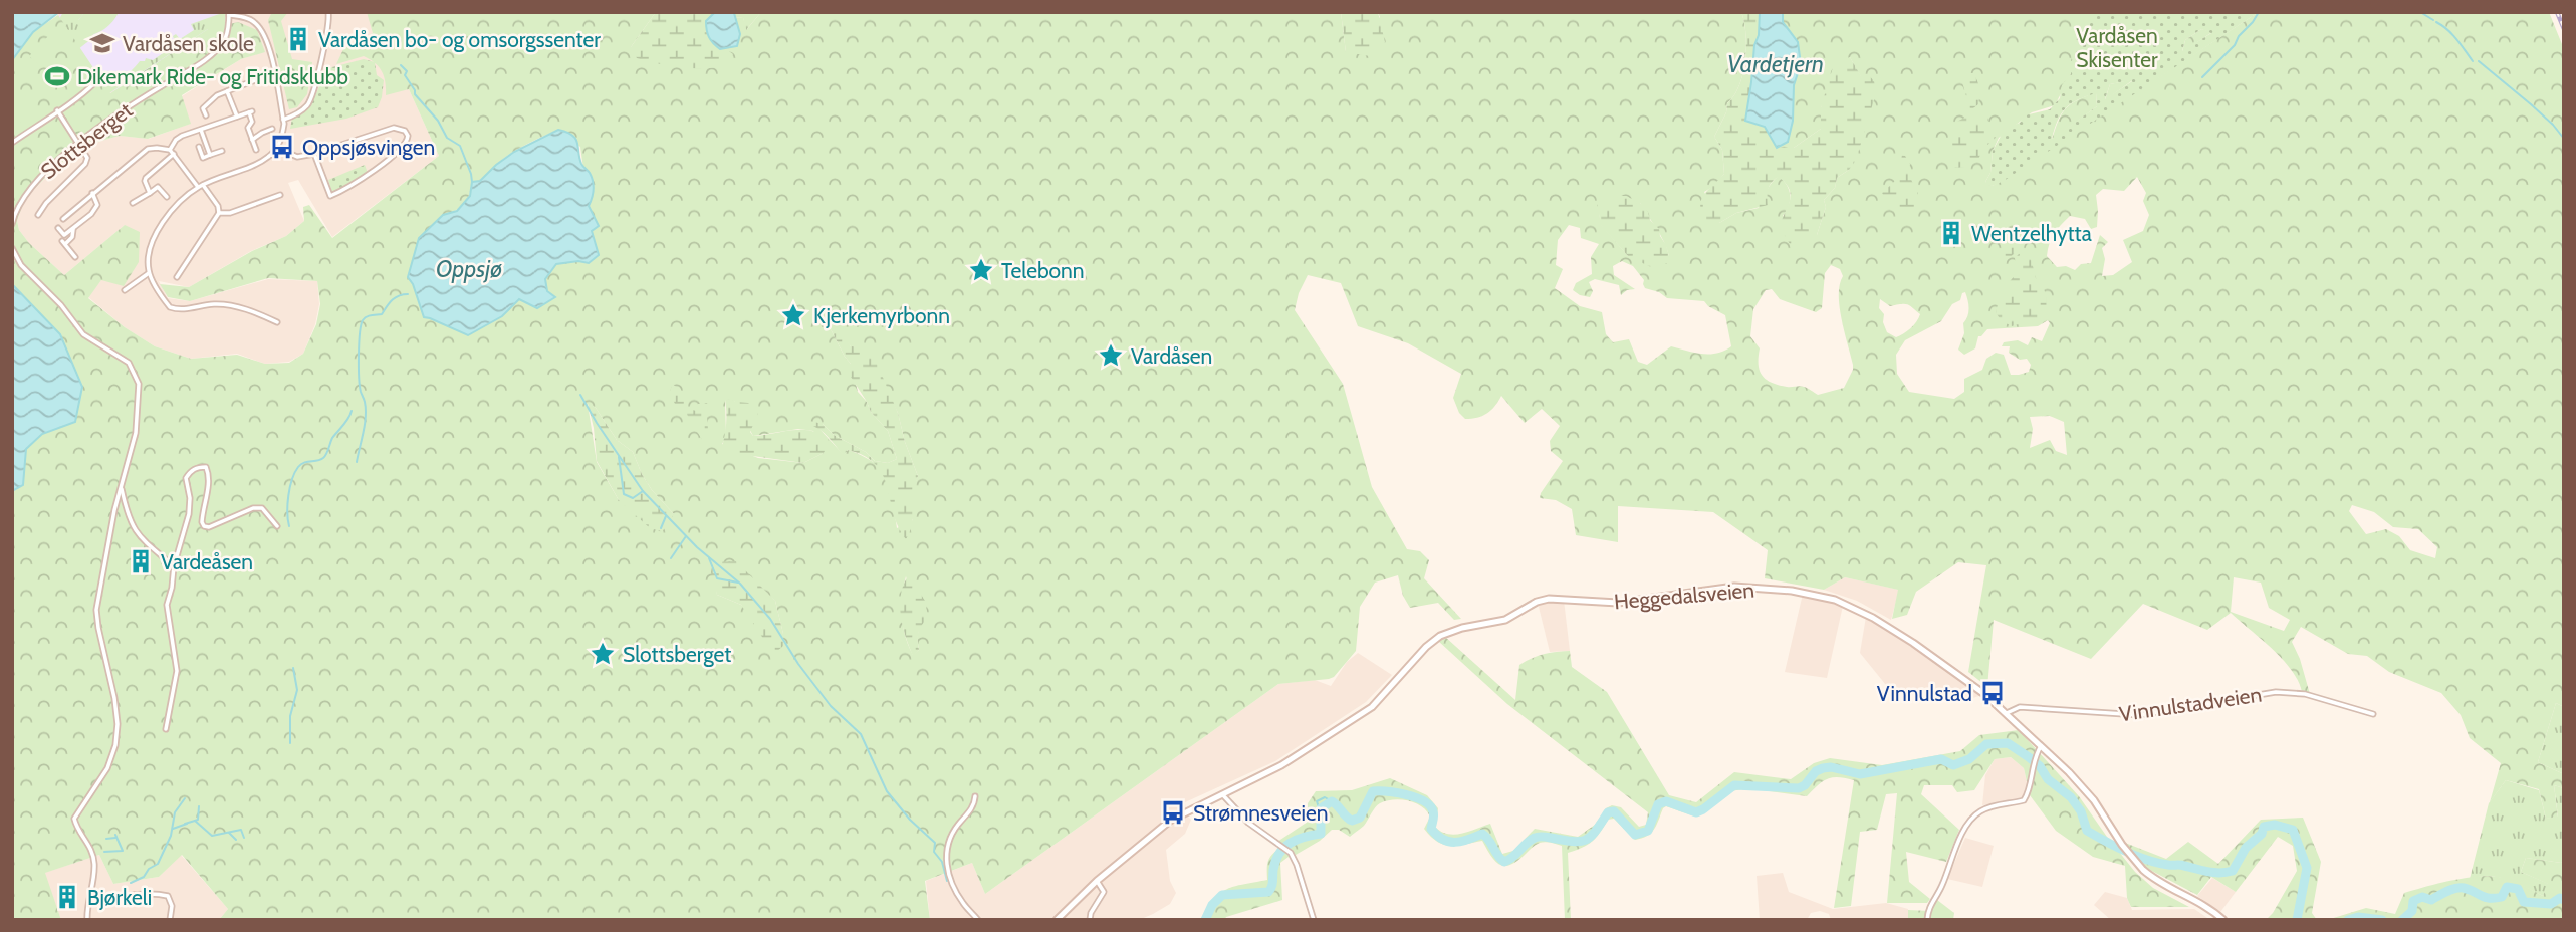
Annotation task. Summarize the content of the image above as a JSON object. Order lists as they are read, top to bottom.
{
  "streets": {
    "main road": ["Heggedalsveien"],
    "street": ["Slottsberget", "Vinnulstadveien"]
  },
  "crossings": [
    ["Heggedalsveien", "Vinnulstadveien"]
  ],
  "water": ["Vardetjern", "Oppsjø"],
  "parks": ["Vardåsen Skisenter"],
  "places": {
    "building": [
      "Vardåsen bo- og omsorgssenter",
      "Wentzelhytta",
      "Vardeåsen",
      "Bjørkeli"
    ],
    "school or university": ["Vardåsen skole"],
    "sports": ["Dikemark Ride- og Fritidsklubb"],
    "bus stop": ["Oppsjøsvingen", "Vinnulstad", "Strømnesveien"],
    "place": [
      "Telebonn",
      "Kjerkemyrbonn",
      "Vardåsen",
      "Slottsberget"
    ]
  }
}
